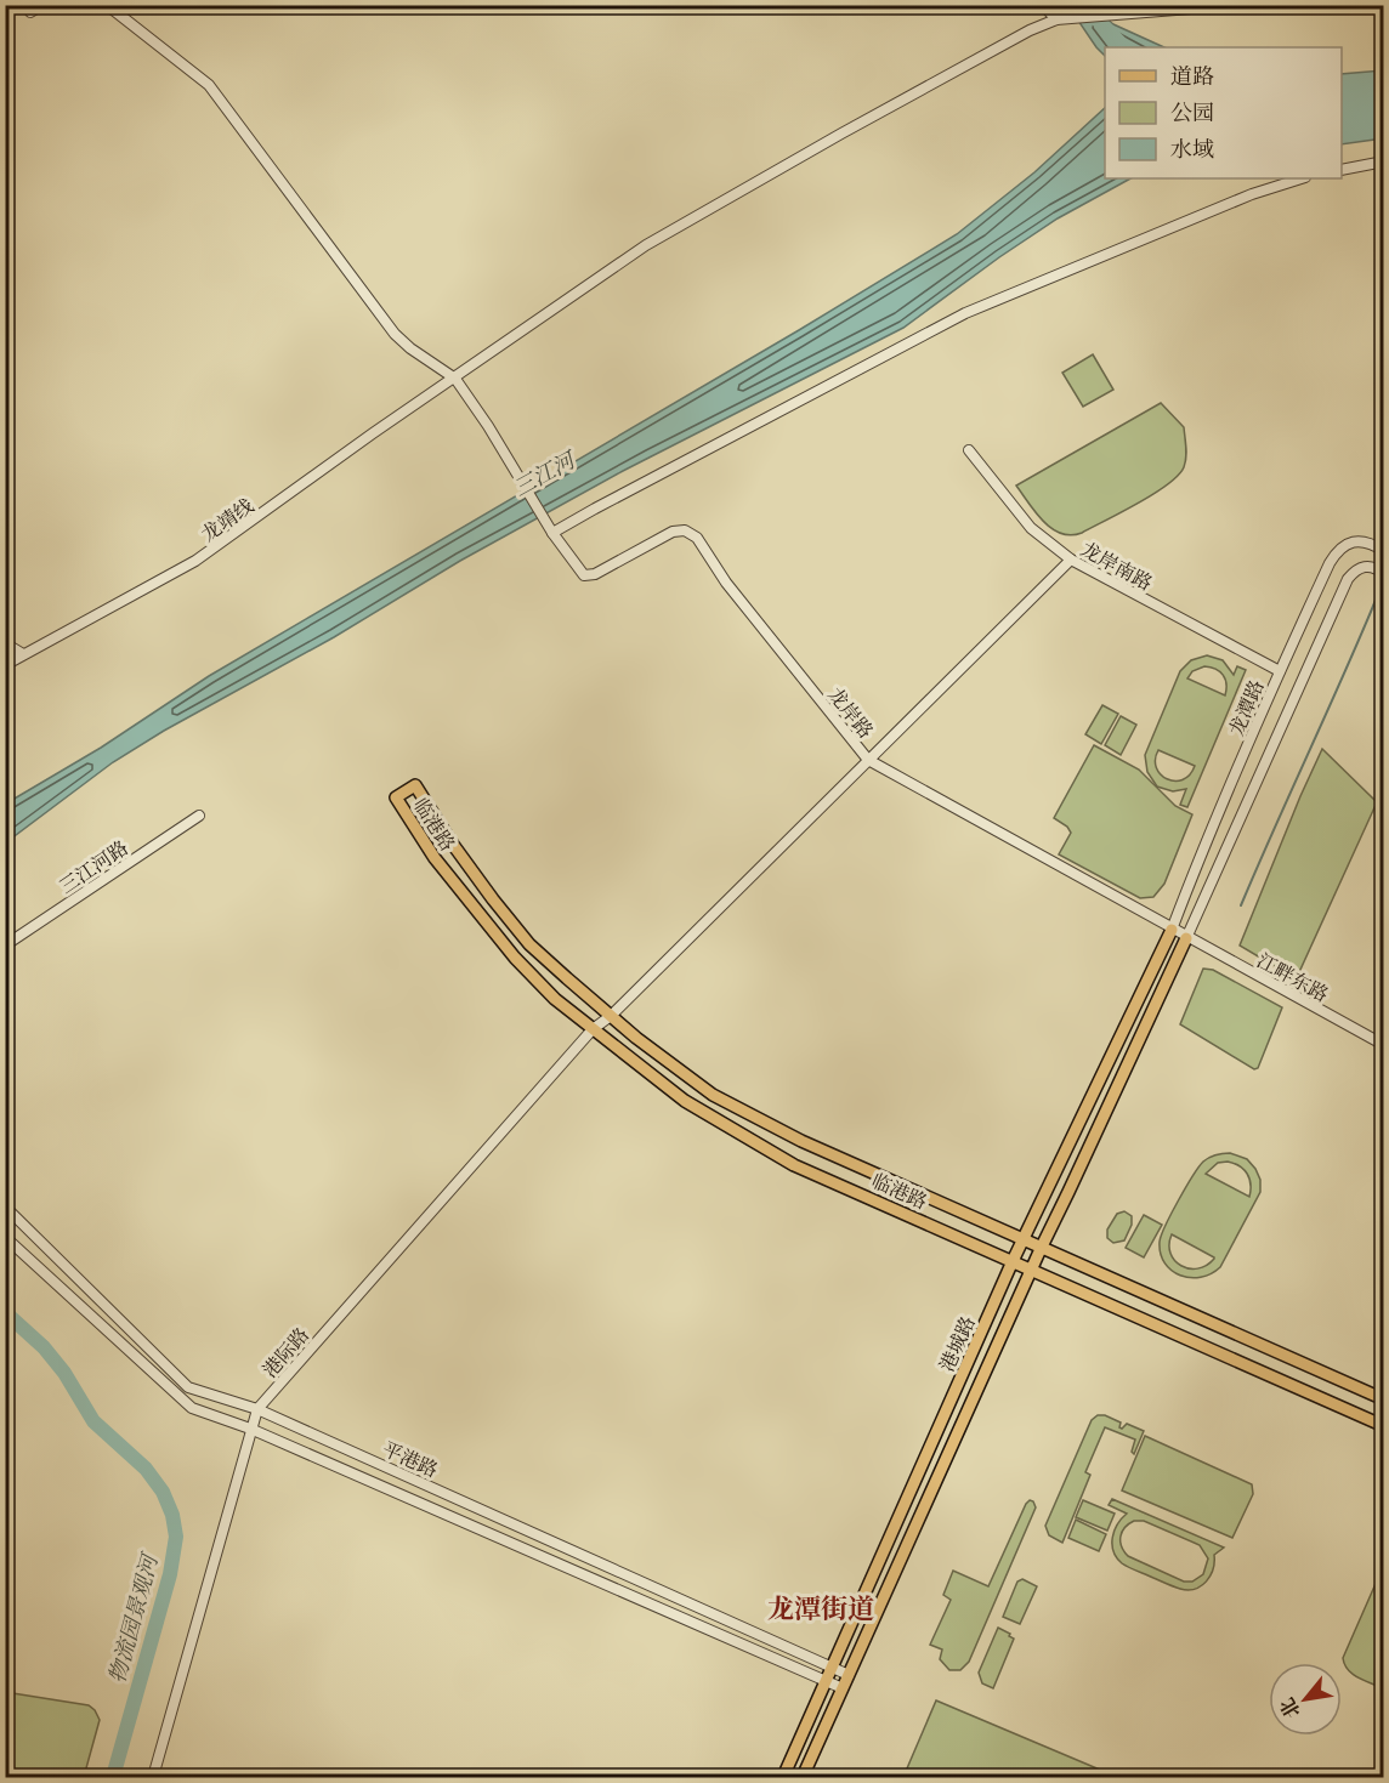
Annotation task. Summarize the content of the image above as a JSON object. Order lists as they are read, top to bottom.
{
  "streets": {
    "main road": ["临港路", "港城路"],
    "street": [
      "龙靖线",
      "龙岸南路",
      "龙潭路",
      "龙岸路",
      "三江河路",
      "江畔东路",
      "港际路",
      "平港路"
    ]
  },
  "crossings": [
    ["龙岸南路", "龙潭路"],
    ["龙岸南路", "港际路"],
    ["龙潭路", "龙岸路"],
    ["龙潭路", "江畔东路"],
    ["龙潭路", "港城路"],
    ["龙岸路", "江畔东路"],
    ["龙岸路", "港城路"],
    ["龙岸路", "港际路"],
    ["临港路", "港城路"],
    ["临港路", "港际路"],
    ["江畔东路", "港城路"],
    ["港城路", "平港路"],
    ["港际路", "平港路"]
  ],
  "districts": ["龙潭街道"],
  "water": ["三江河", "物流园景观河"],
  "legend": ["道路", "公园", "水域"],
  "north": "bottom left"
}
